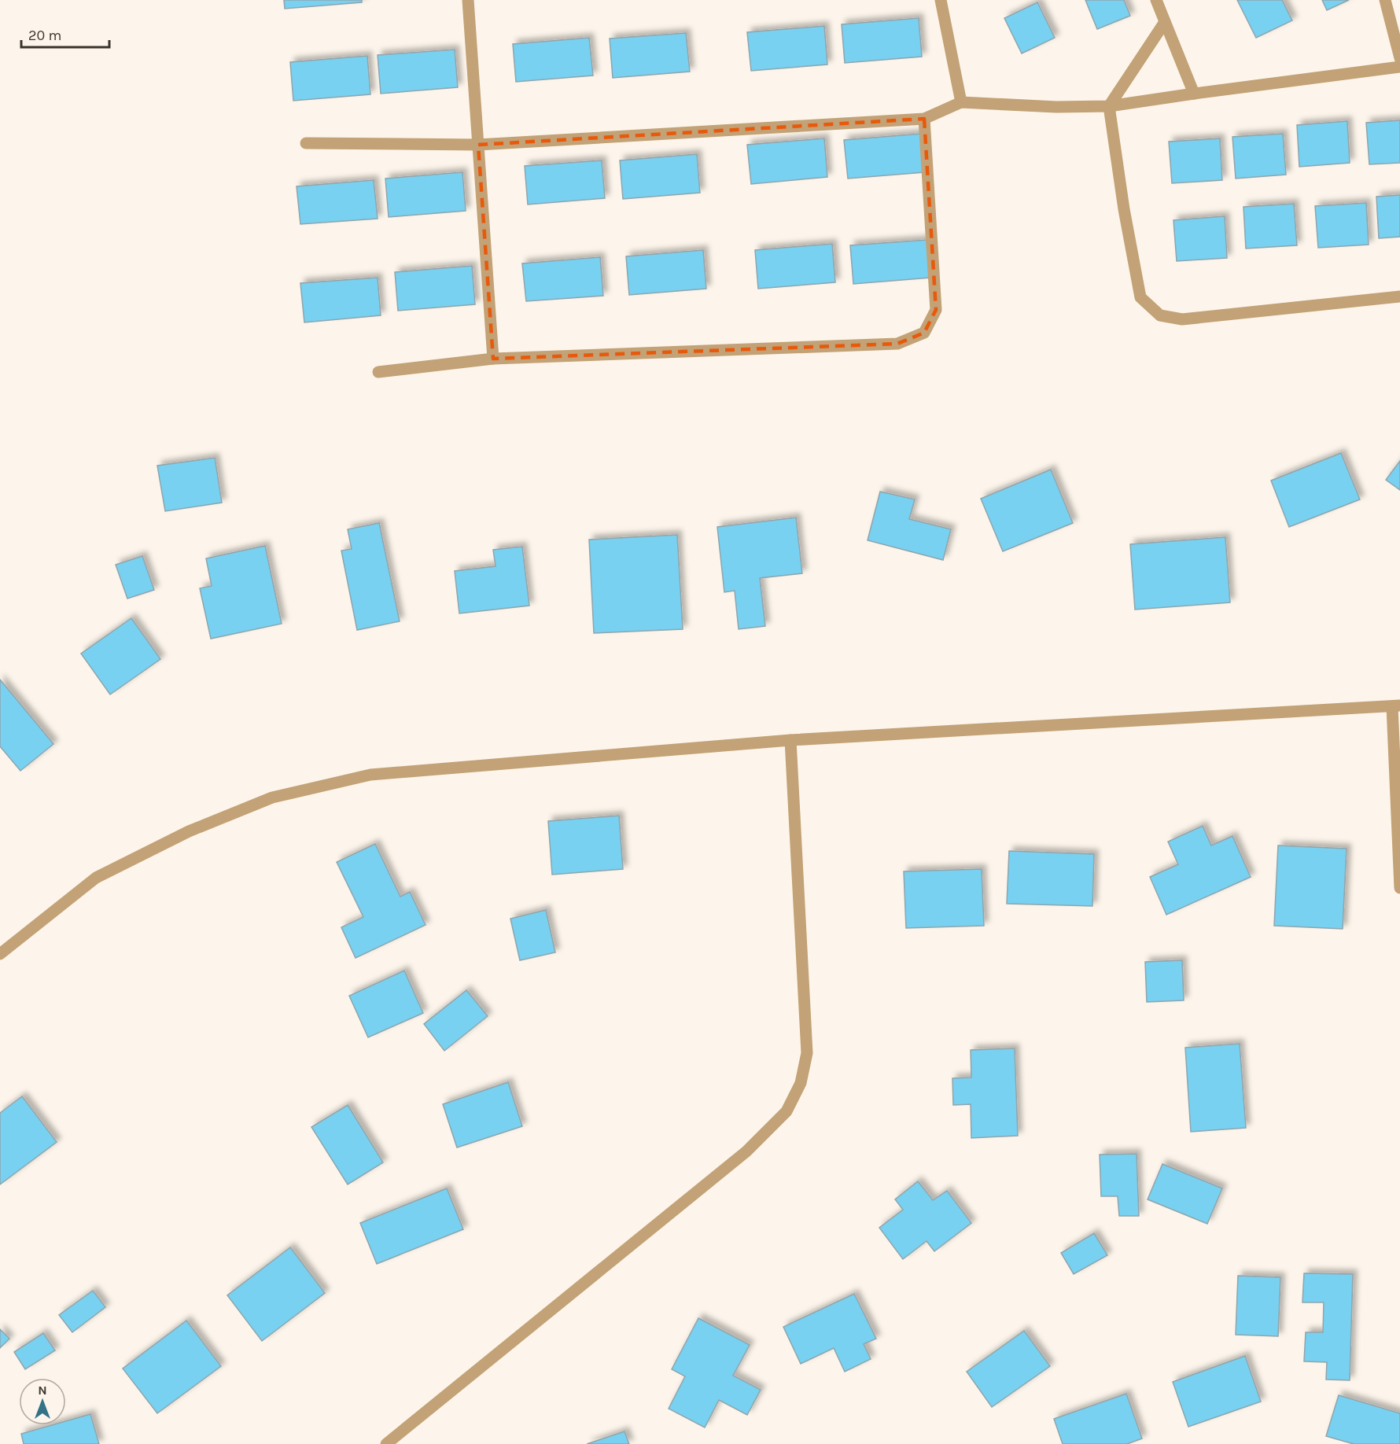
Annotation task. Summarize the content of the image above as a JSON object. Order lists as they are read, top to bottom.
{
  "scale_bar": "20 m",
  "north": "top"
}
